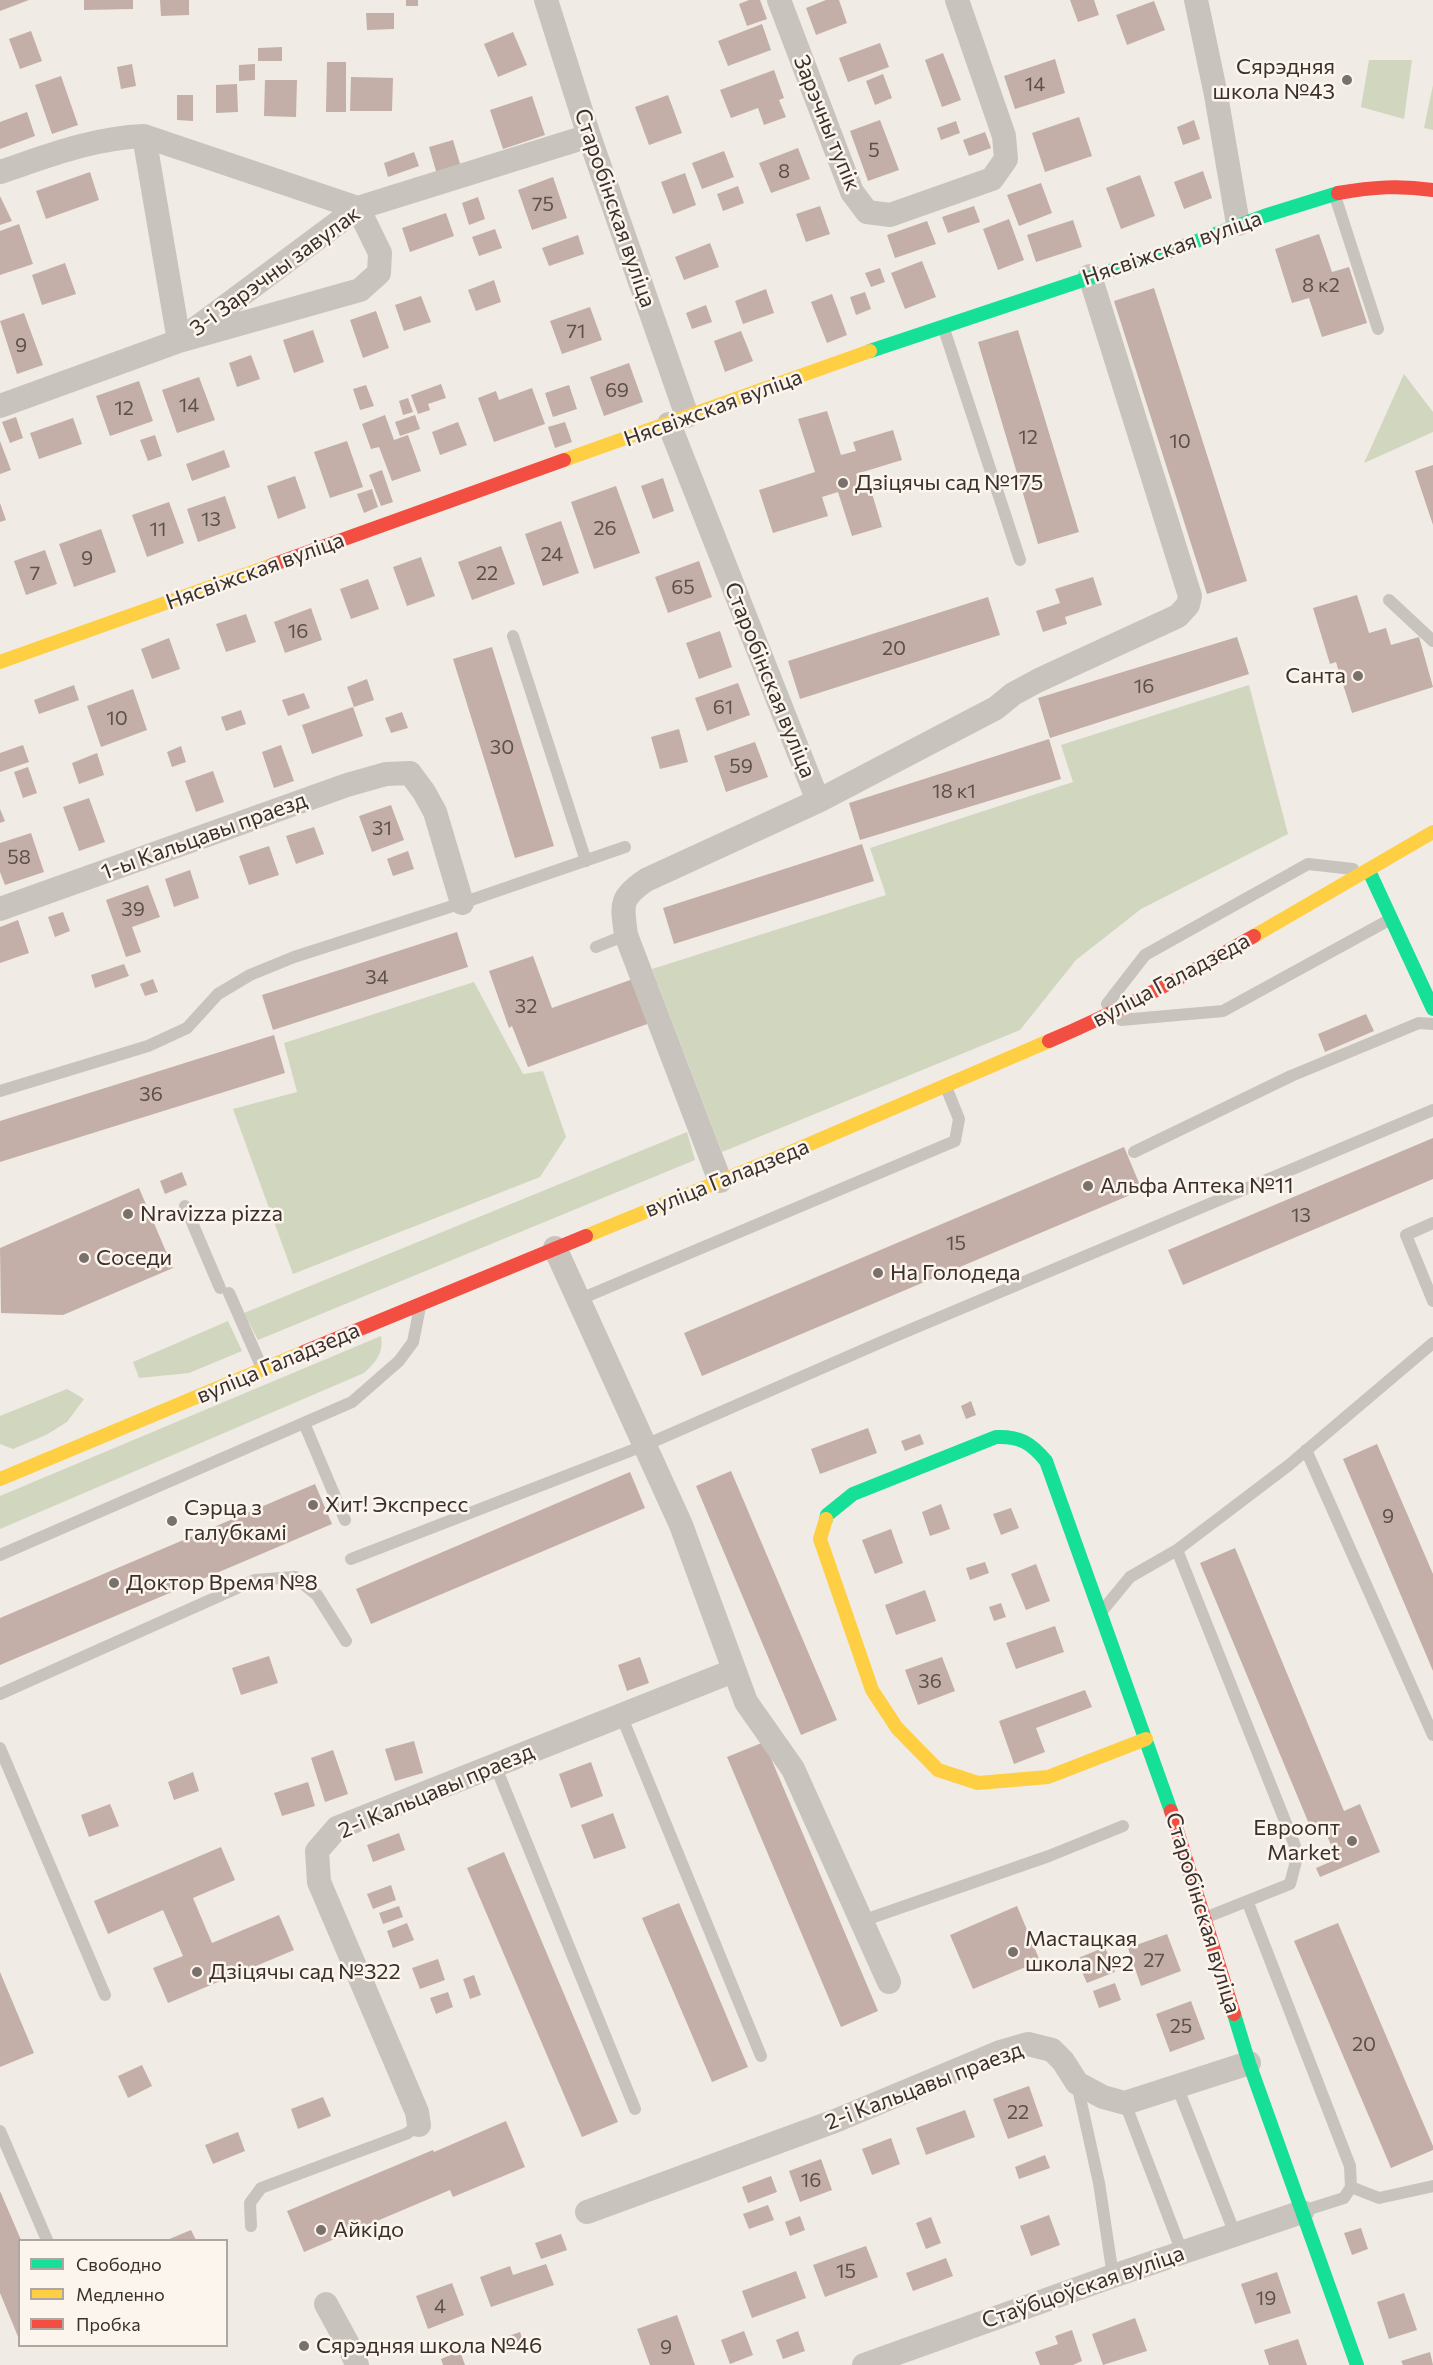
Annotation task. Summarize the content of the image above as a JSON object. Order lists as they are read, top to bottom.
{
  "streets": {
    "street": [
      "Зарэчны тупік",
      "Старобінская вуліца",
      "Нясвіжская вуліца",
      "3-і Зарэчны завулак",
      "1-ы Кальцавы праезд",
      "вуліца Галадзеда",
      "2-і Кальцавы праезд",
      "Стаўбцоўская вуліца"
    ]
  },
  "crossings": [
    ["Старобінская вуліца", "Нясвіжская вуліца"],
    ["Старобінская вуліца", "3-і Зарэчны завулак"],
    ["Старобінская вуліца", "Стаўбцоўская вуліца"]
  ],
  "places": [
    "Сярэдняя школа №43",
    "Дзіцячы сад №175",
    "Санта",
    "Альфа Аптека №11",
    "Nravizza pizza",
    "Соседи",
    "На Голодеда",
    "Хит! Экспресс",
    "Сэрца з галубкамі",
    "Доктор Время №8",
    "Евроопт Market",
    "Мастацкая школа №2",
    "Дзіцячы сад №322",
    "Айкідо",
    "Сярэдняя школа №46"
  ],
  "house_numbers": [
    "14",
    "5",
    "8",
    "75",
    "8 к2",
    "71",
    "9",
    "69",
    "14",
    "12",
    "12",
    "10",
    "13",
    "26",
    "11",
    "24",
    "9",
    "7",
    "22",
    "65",
    "16",
    "20",
    "16",
    "61",
    "10",
    "30",
    "59",
    "18 к1",
    "31",
    "58",
    "39",
    "34",
    "32",
    "36",
    "13",
    "15",
    "9",
    "36",
    "27",
    "25",
    "20",
    "22",
    "16",
    "15",
    "19",
    "4",
    "9"
  ],
  "legend": ["Свободно", "Медленно", "Пробка"]
}
